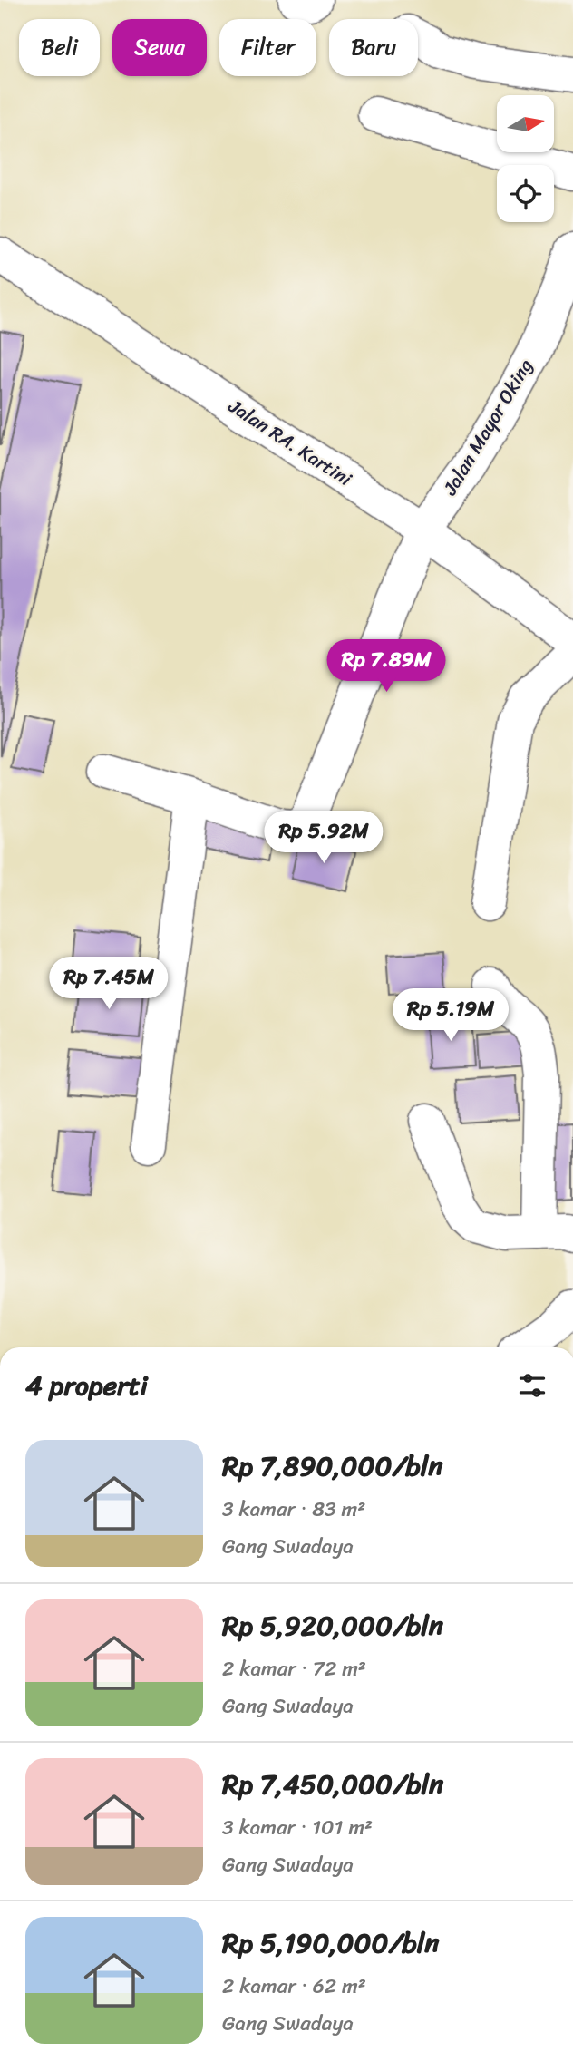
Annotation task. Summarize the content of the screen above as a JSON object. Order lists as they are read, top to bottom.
{
  "streets": {
    "street": ["Jalan Mayor Oking", "Jalan RA. Kartini"]
  },
  "crossings": [
    ["Jalan Mayor Oking", "Jalan RA. Kartini"]
  ],
  "north": "right",
  "page": {
    "chip": [
      "Beli",
      "Sewa",
      "Filter",
      "Baru"
    ],
    "price": [
      "Rp 7.89M",
      "Rp 5.92M",
      "Rp 7.45M",
      "Rp 5.19M"
    ],
    "heading": "4 properti",
    "list": [
      {
        "name": "Rp 7,890,000/bln",
        "note": "3 kamar · 83 m² · Gang Swadaya"
      },
      {
        "name": "Rp 5,920,000/bln",
        "note": "2 kamar · 72 m² · Gang Swadaya"
      },
      {
        "name": "Rp 7,450,000/bln",
        "note": "3 kamar · 101 m² · Gang Swadaya"
      },
      {
        "name": "Rp 5,190,000/bln",
        "note": "2 kamar · 62 m² · Gang Swadaya"
      }
    ]
  }
}
